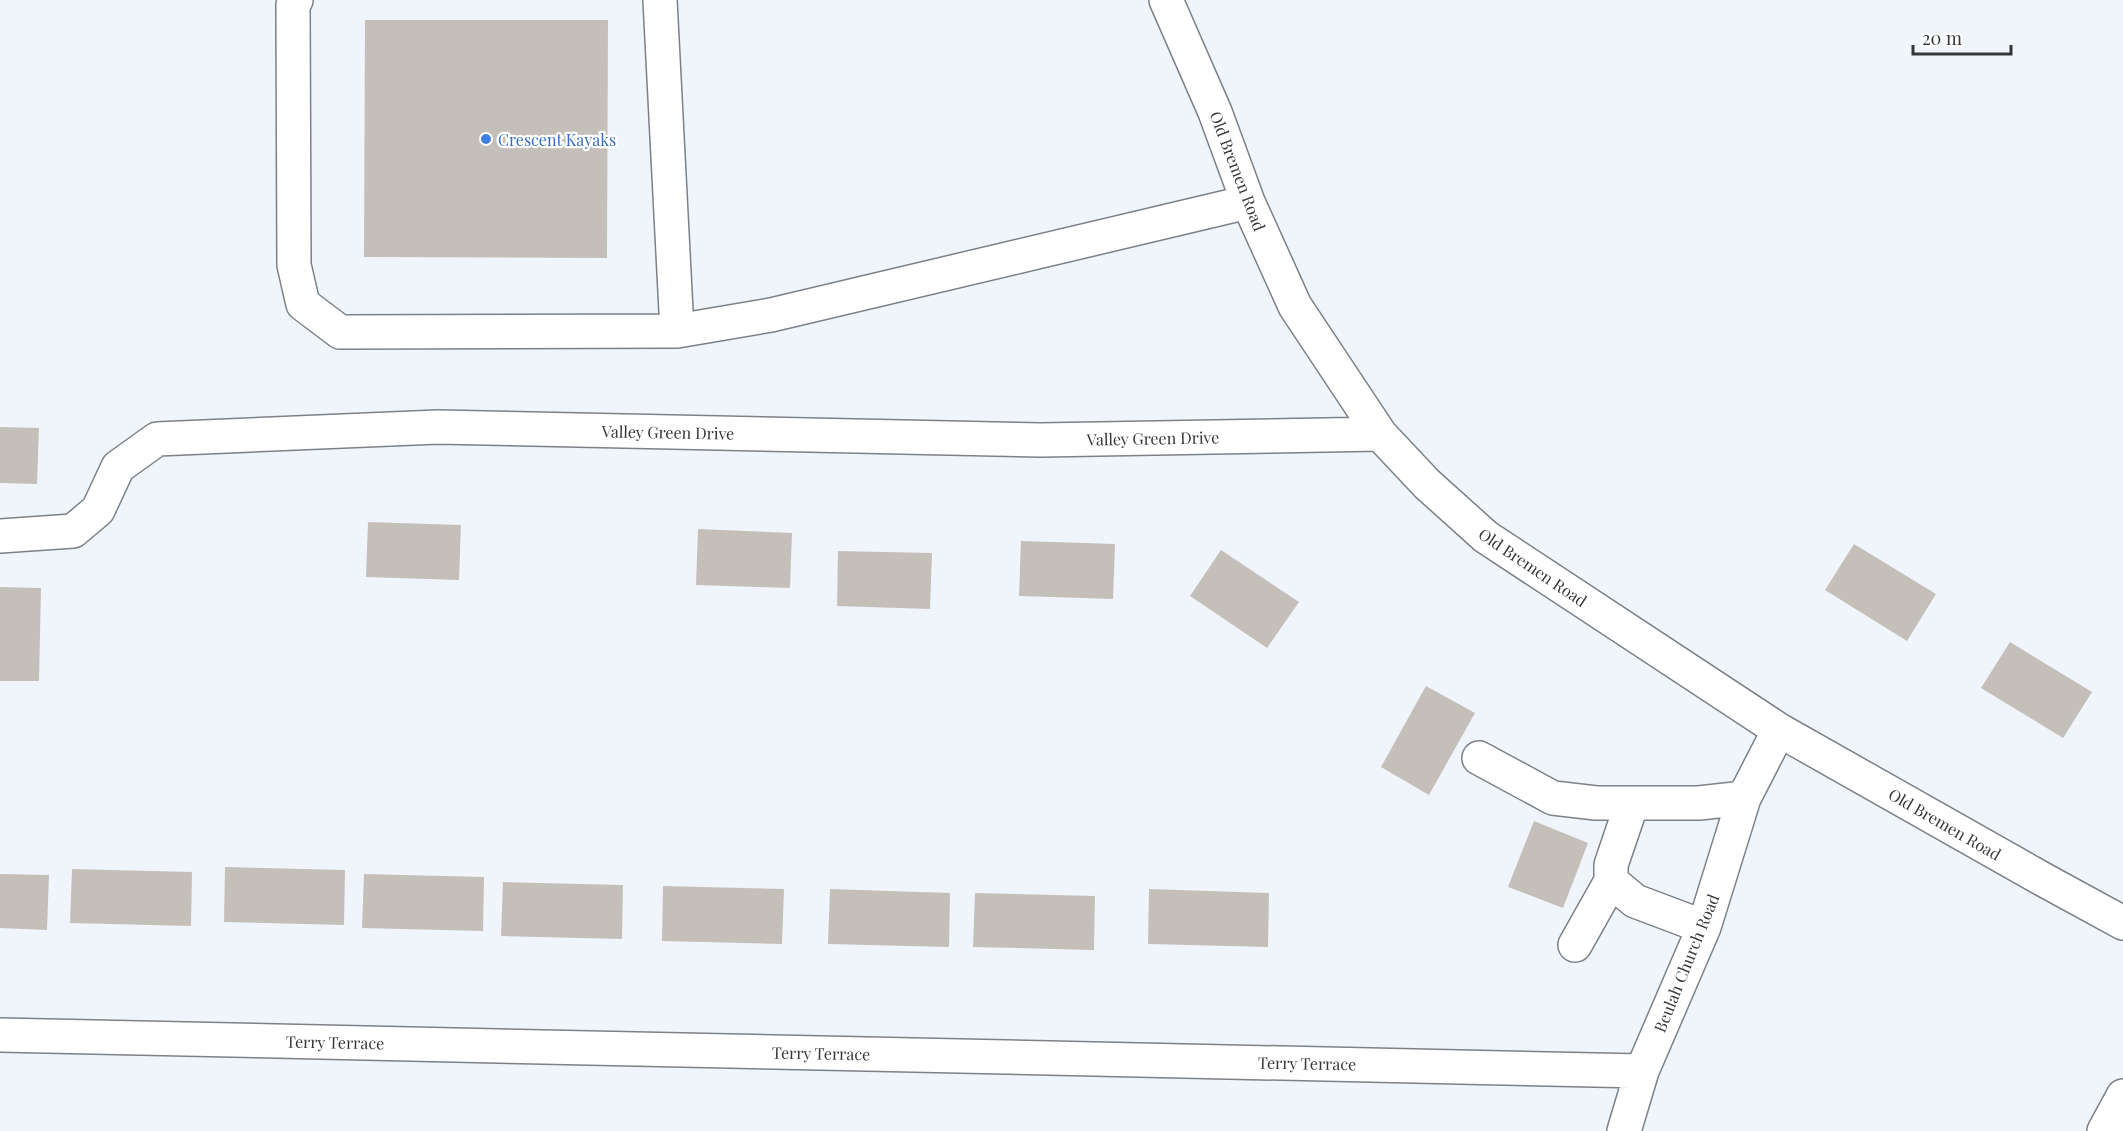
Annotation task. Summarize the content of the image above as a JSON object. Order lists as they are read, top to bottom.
{
  "streets": {
    "street": [
      "Old Bremen Road",
      "Valley Green Drive",
      "Beulah Church Road",
      "Terry Terrace"
    ]
  },
  "crossings": [
    ["Old Bremen Road", "Valley Green Drive"],
    ["Old Bremen Road", "Beulah Church Road"],
    ["Beulah Church Road", "Terry Terrace"]
  ],
  "places": ["Crescent Kayaks"],
  "scale_bar": "20 m"
}
